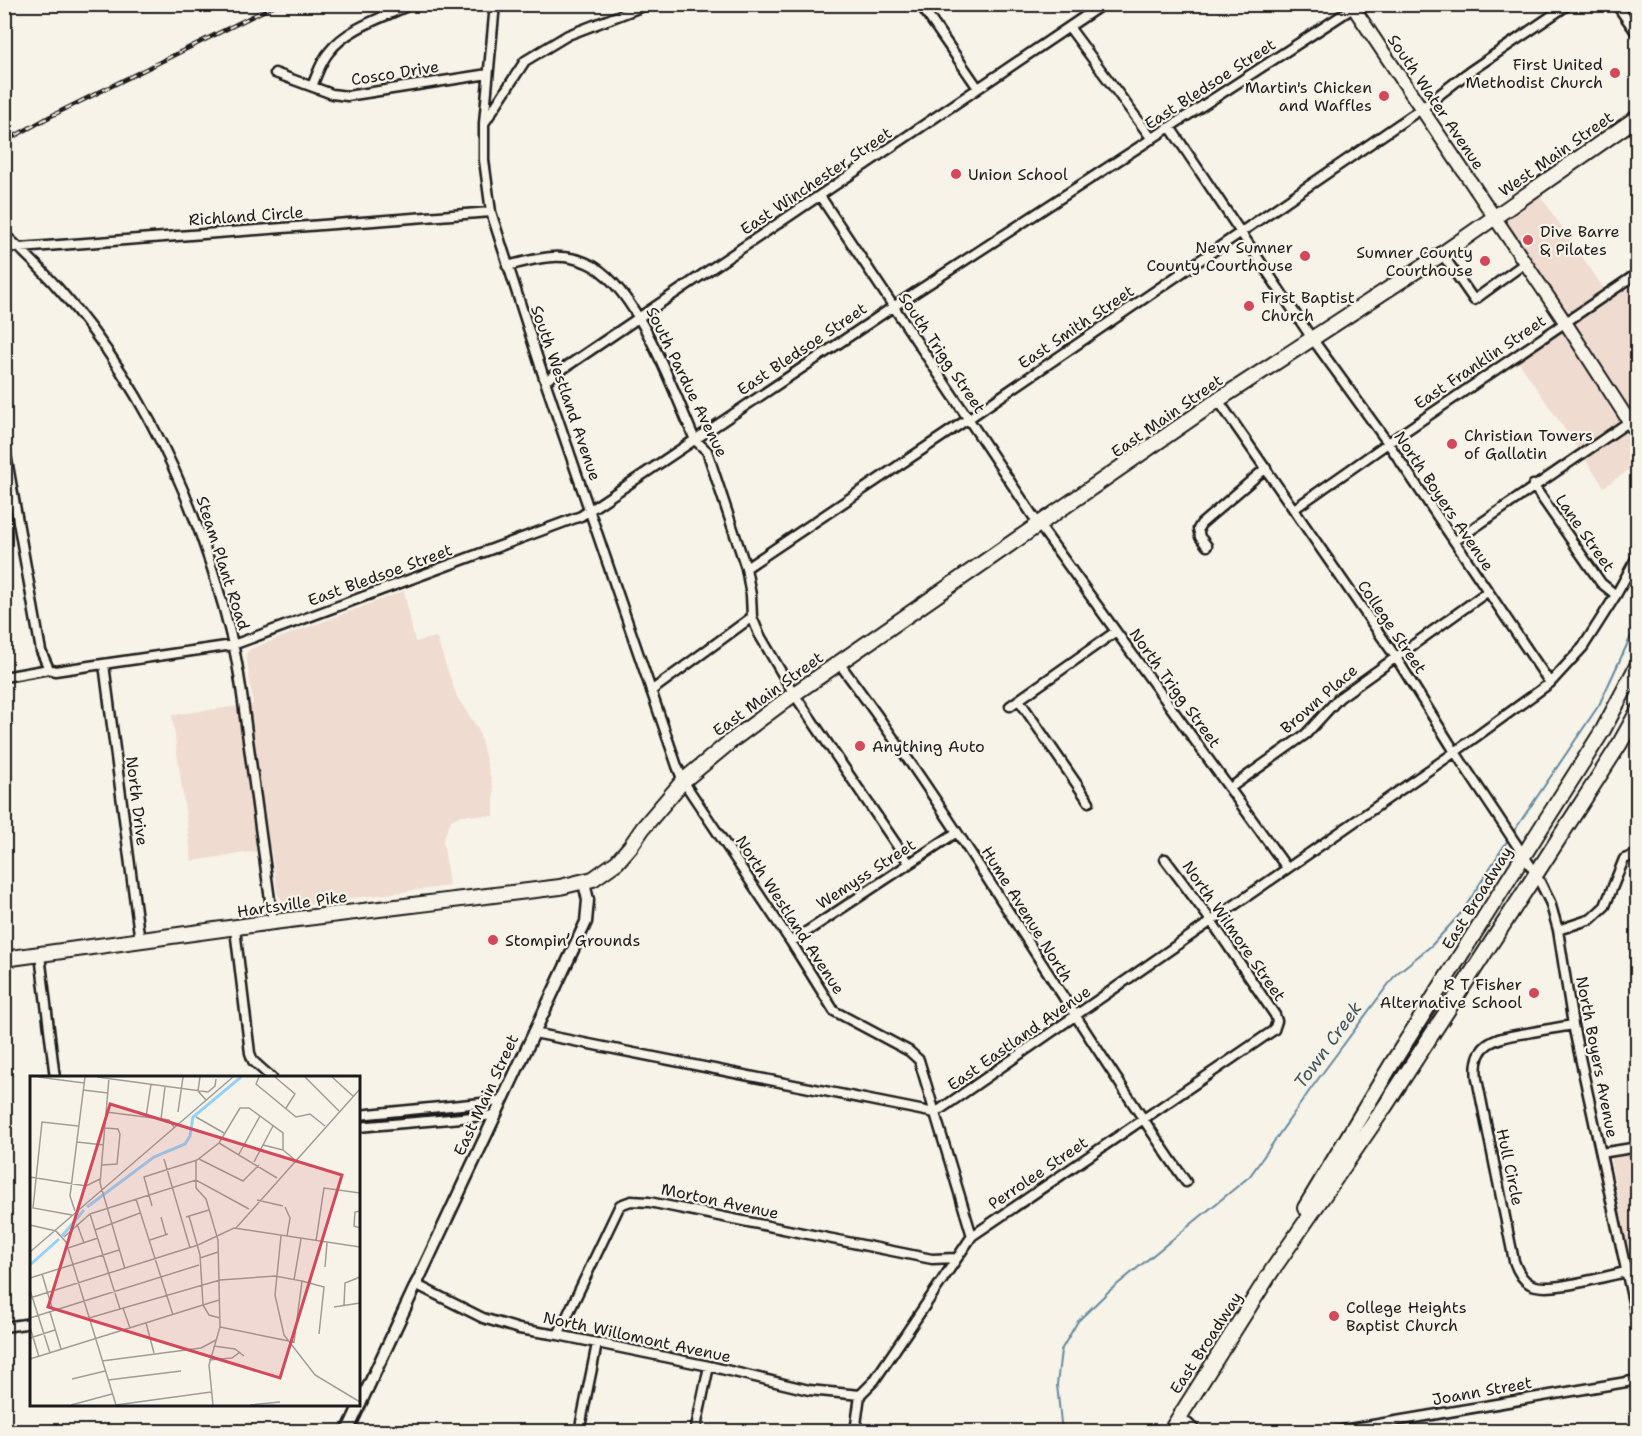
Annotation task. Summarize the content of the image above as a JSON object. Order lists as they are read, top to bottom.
{
  "streets": {
    "main road": [
      "South Water Avenue",
      "West Main Street",
      "East Main Street",
      "East Broadway",
      "Hartsville Pike"
    ],
    "street": [
      "Cosco Drive",
      "East Bledsoe Street",
      "East Winchester Street",
      "Richland Circle",
      "East Smith Street",
      "South Trigg Street",
      "East Franklin Street",
      "South Pardue Avenue",
      "South Westland Avenue",
      "North Boyers Avenue",
      "Lane Street",
      "Steam Plant Road",
      "College Street",
      "North Trigg Street",
      "Brown Place",
      "North Drive",
      "Wemyss Street",
      "Hume Avenue North",
      "North Westland Avenue",
      "North Wilmore Street",
      "East Eastland Avenue",
      "Hull Circle",
      "Perrolee Street",
      "Morton Avenue",
      "North Willomont Avenue",
      "Joann Street"
    ]
  },
  "crossings": [
    ["Cosco Drive", "South Westland Avenue"],
    ["East Bledsoe Street", "South Water Avenue"],
    ["East Bledsoe Street", "South Trigg Street"],
    ["East Bledsoe Street", "South Pardue Avenue"],
    ["East Bledsoe Street", "South Westland Avenue"],
    ["East Bledsoe Street", "North Boyers Avenue"],
    ["East Bledsoe Street", "Steam Plant Road"],
    ["South Water Avenue", "West Main Street"],
    ["South Water Avenue", "East Smith Street"],
    ["South Water Avenue", "East Franklin Street"],
    ["South Water Avenue", "East Main Street"],
    ["West Main Street", "East Main Street"],
    ["East Winchester Street", "South Trigg Street"],
    ["East Winchester Street", "South Pardue Avenue"],
    ["East Winchester Street", "South Westland Avenue"],
    ["Richland Circle", "South Westland Avenue"],
    ["Richland Circle", "Steam Plant Road"],
    ["East Smith Street", "South Trigg Street"],
    ["East Smith Street", "South Pardue Avenue"],
    ["East Smith Street", "North Boyers Avenue"],
    ["South Trigg Street", "East Main Street"],
    ["South Trigg Street", "North Trigg Street"],
    ["East Franklin Street", "North Boyers Avenue"],
    ["East Franklin Street", "College Street"],
    ["South Pardue Avenue", "South Westland Avenue"],
    ["South Pardue Avenue", "East Main Street"],
    ["South Pardue Avenue", "Wemyss Street"],
    ["South Westland Avenue", "East Main Street"],
    ["South Westland Avenue", "North Westland Avenue"],
    ["East Main Street", "North Boyers Avenue"],
    ["East Main Street", "College Street"],
    ["East Main Street", "North Trigg Street"],
    ["East Main Street", "Hartsville Pike"],
    ["East Main Street", "Hume Avenue North"],
    ["East Main Street", "North Westland Avenue"],
    ["East Main Street", "North Willomont Avenue"],
    ["North Boyers Avenue", "College Street"],
    ["North Boyers Avenue", "Brown Place"],
    ["North Boyers Avenue", "East Eastland Avenue"],
    ["North Boyers Avenue", "Hull Circle"],
    ["Lane Street", "East Eastland Avenue"],
    ["Steam Plant Road", "Hartsville Pike"],
    ["College Street", "Brown Place"],
    ["College Street", "East Broadway"],
    ["College Street", "East Eastland Avenue"],
    ["North Trigg Street", "Brown Place"],
    ["North Trigg Street", "East Eastland Avenue"],
    ["North Drive", "Hartsville Pike"],
    ["Wemyss Street", "Hume Avenue North"],
    ["Wemyss Street", "North Westland Avenue"],
    ["Hume Avenue North", "East Eastland Avenue"],
    ["Hume Avenue North", "Perrolee Street"],
    ["North Westland Avenue", "East Eastland Avenue"],
    ["North Westland Avenue", "Perrolee Street"],
    ["North Wilmore Street", "East Eastland Avenue"],
    ["North Wilmore Street", "Perrolee Street"],
    ["Perrolee Street", "Morton Avenue"],
    ["Perrolee Street", "North Willomont Avenue"],
    ["Morton Avenue", "North Willomont Avenue"]
  ],
  "water": ["Town Creek"],
  "places": [
    "First United Methodist Church",
    "Martin's Chicken and Waffles",
    "Union School",
    "Dive Barre & Pilates",
    "New Sumner County Courthouse",
    "Sumner County Courthouse",
    "First Baptist Church",
    "Christian Towers of Gallatin",
    "Anything Auto",
    "Stompin’ Grounds",
    "R T Fisher Alternative School",
    "College Heights Baptist Church"
  ]
}
